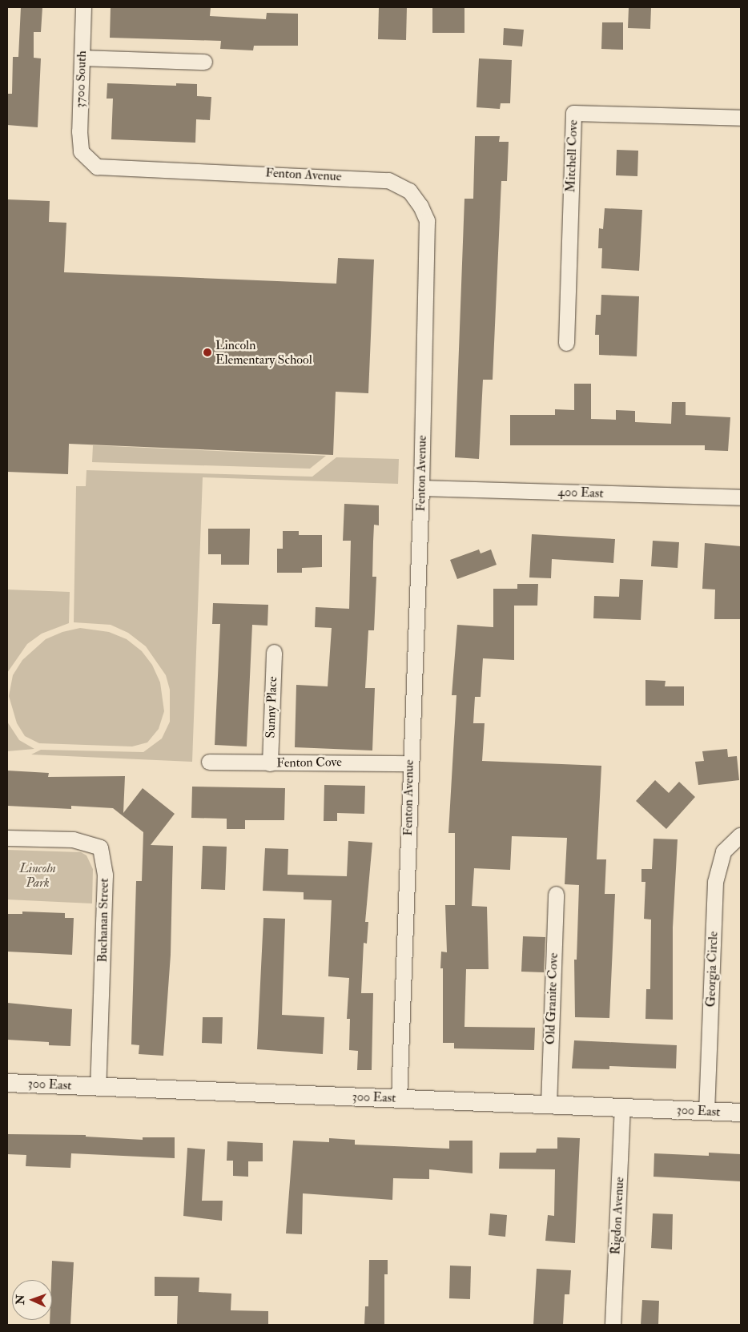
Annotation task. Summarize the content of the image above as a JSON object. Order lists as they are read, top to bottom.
{
  "streets": {
    "street": [
      "3700 South",
      "Mitchell Cove",
      "Fenton Avenue",
      "400 East",
      "Sunny Place",
      "Fenton Cove",
      "Buchanan Street",
      "Georgia Circle",
      "Old Granite Cove",
      "300 East",
      "Rigdon Avenue"
    ]
  },
  "crossings": [
    ["3700 South", "Fenton Avenue"],
    ["Fenton Avenue", "400 East"],
    ["Fenton Avenue", "Fenton Cove"],
    ["Fenton Avenue", "300 East"],
    ["Sunny Place", "Fenton Cove"],
    ["Buchanan Street", "300 East"],
    ["Georgia Circle", "300 East"],
    ["Old Granite Cove", "300 East"],
    ["300 East", "Rigdon Avenue"]
  ],
  "parks": ["Lincoln Park"],
  "places": ["Lincoln Elementary School"],
  "north": "left"
}
